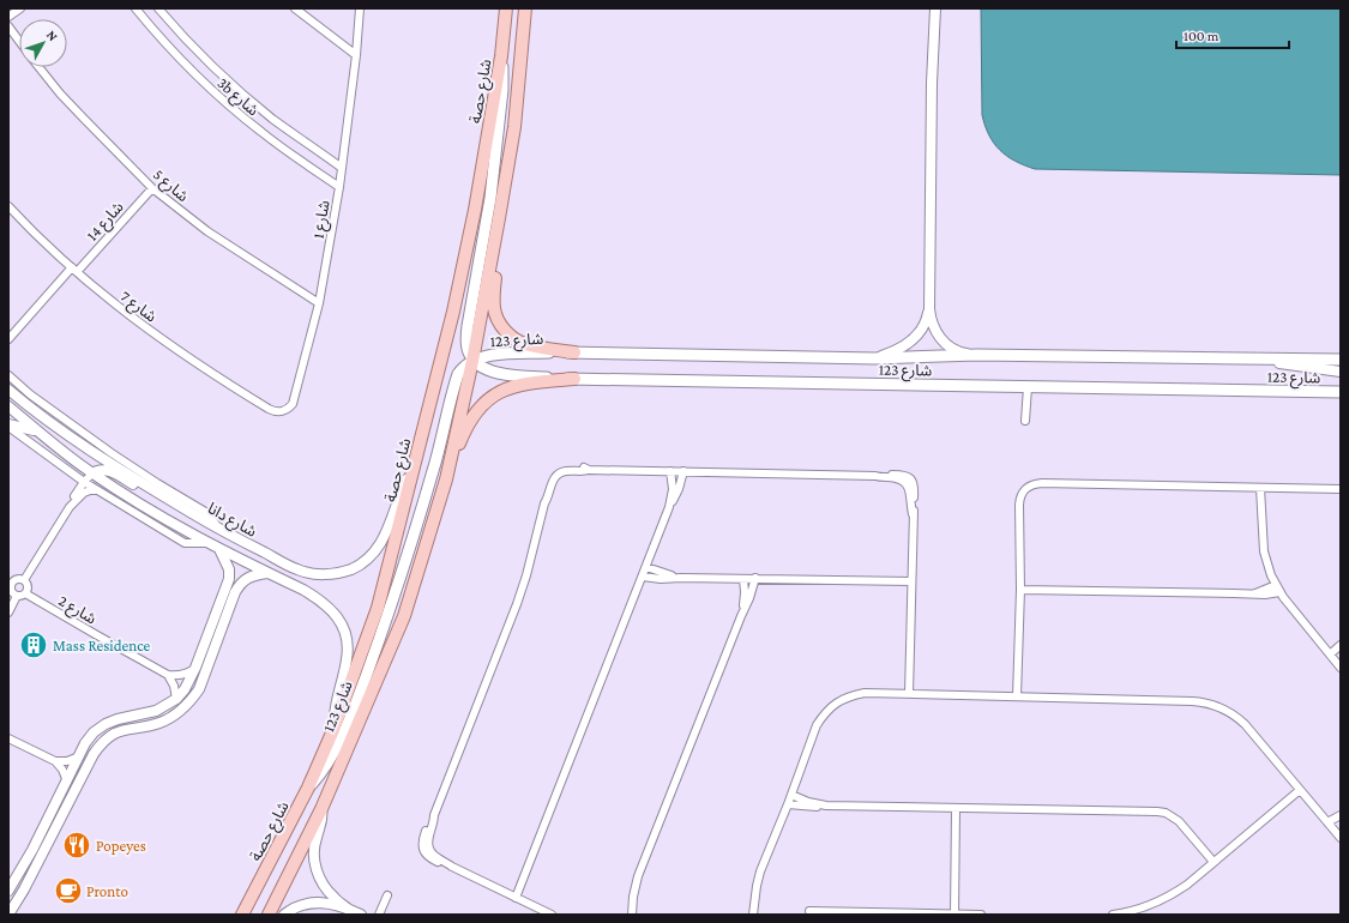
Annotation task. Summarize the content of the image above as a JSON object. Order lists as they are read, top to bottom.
{
  "streets": {
    "main road": ["شارع حصة", "شارع 123"],
    "street": [
      "3b شارع",
      "شارع 5",
      "شارع 1",
      "شارع 14",
      "شارع 7",
      "شارع دانا",
      "شارع 2"
    ]
  },
  "crossings": [
    ["شارع حصة", "شارع 123"],
    ["شارع حصة", "شارع دانا"],
    ["3b شارع", "شارع 1"],
    ["شارع 5", "شارع 1"],
    ["شارع 5", "شارع 14"],
    ["شارع 1", "شارع 7"],
    ["شارع 14", "شارع 7"]
  ],
  "places": {
    "building": ["Mass Residence"],
    "restaurant": ["Popeyes"],
    "cafe": ["Pronto"]
  },
  "scale_bar": "100 m",
  "north": "top right"
}
